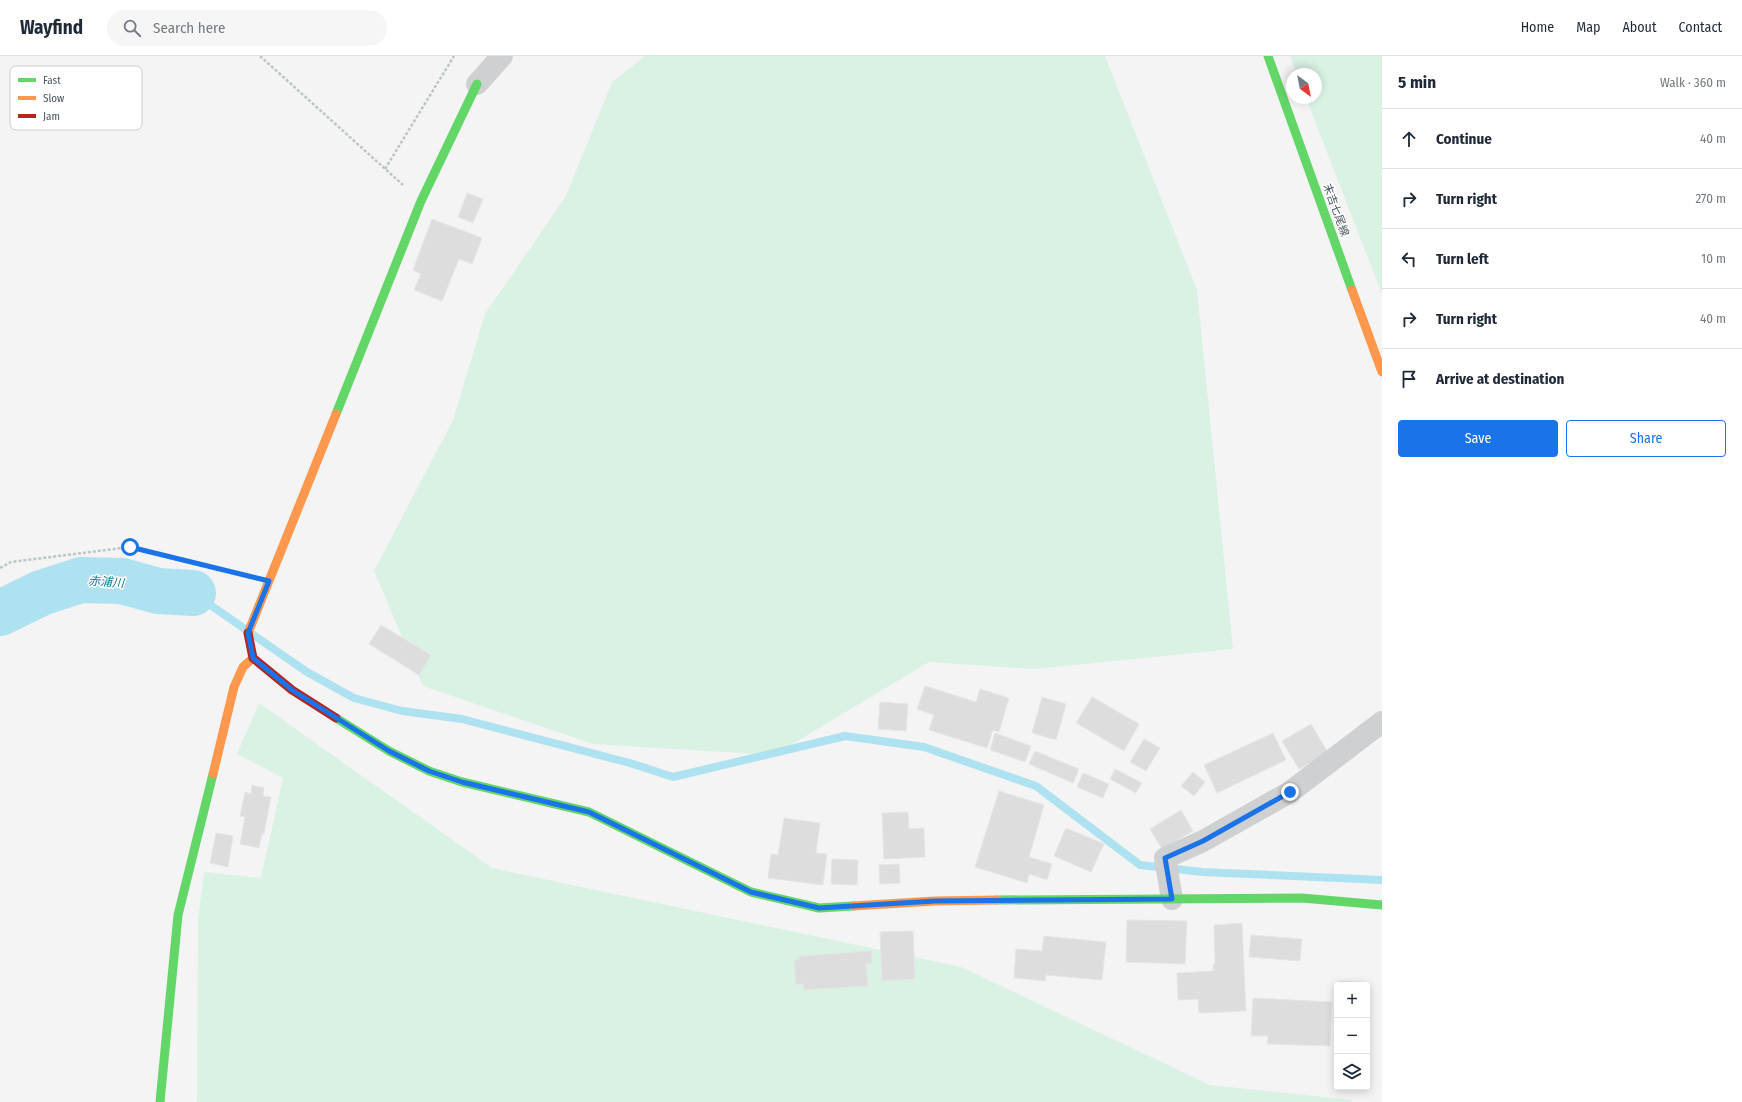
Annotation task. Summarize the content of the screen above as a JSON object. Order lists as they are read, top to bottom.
{
  "streets": {
    "street": ["末吉七尾線"]
  },
  "water": ["赤浦川"],
  "legend": ["Fast", "Slow", "Jam"],
  "north": "bottom right",
  "page": {
    "header": "Wayfind",
    "search": "Search here",
    "nav": [
      "Home",
      "Map",
      "About",
      "Contact"
    ],
    "heading": ["5 min", "Walk · 360 m"],
    "list": [
      ["Continue", "40 m"],
      ["Turn right", "270 m"],
      ["Turn left", "10 m"],
      ["Turn right", "40 m"],
      "Arrive at destination"
    ],
    "buttons": ["Save", "Share"],
    "map_buttons": ["+", "−"]
  }
}
